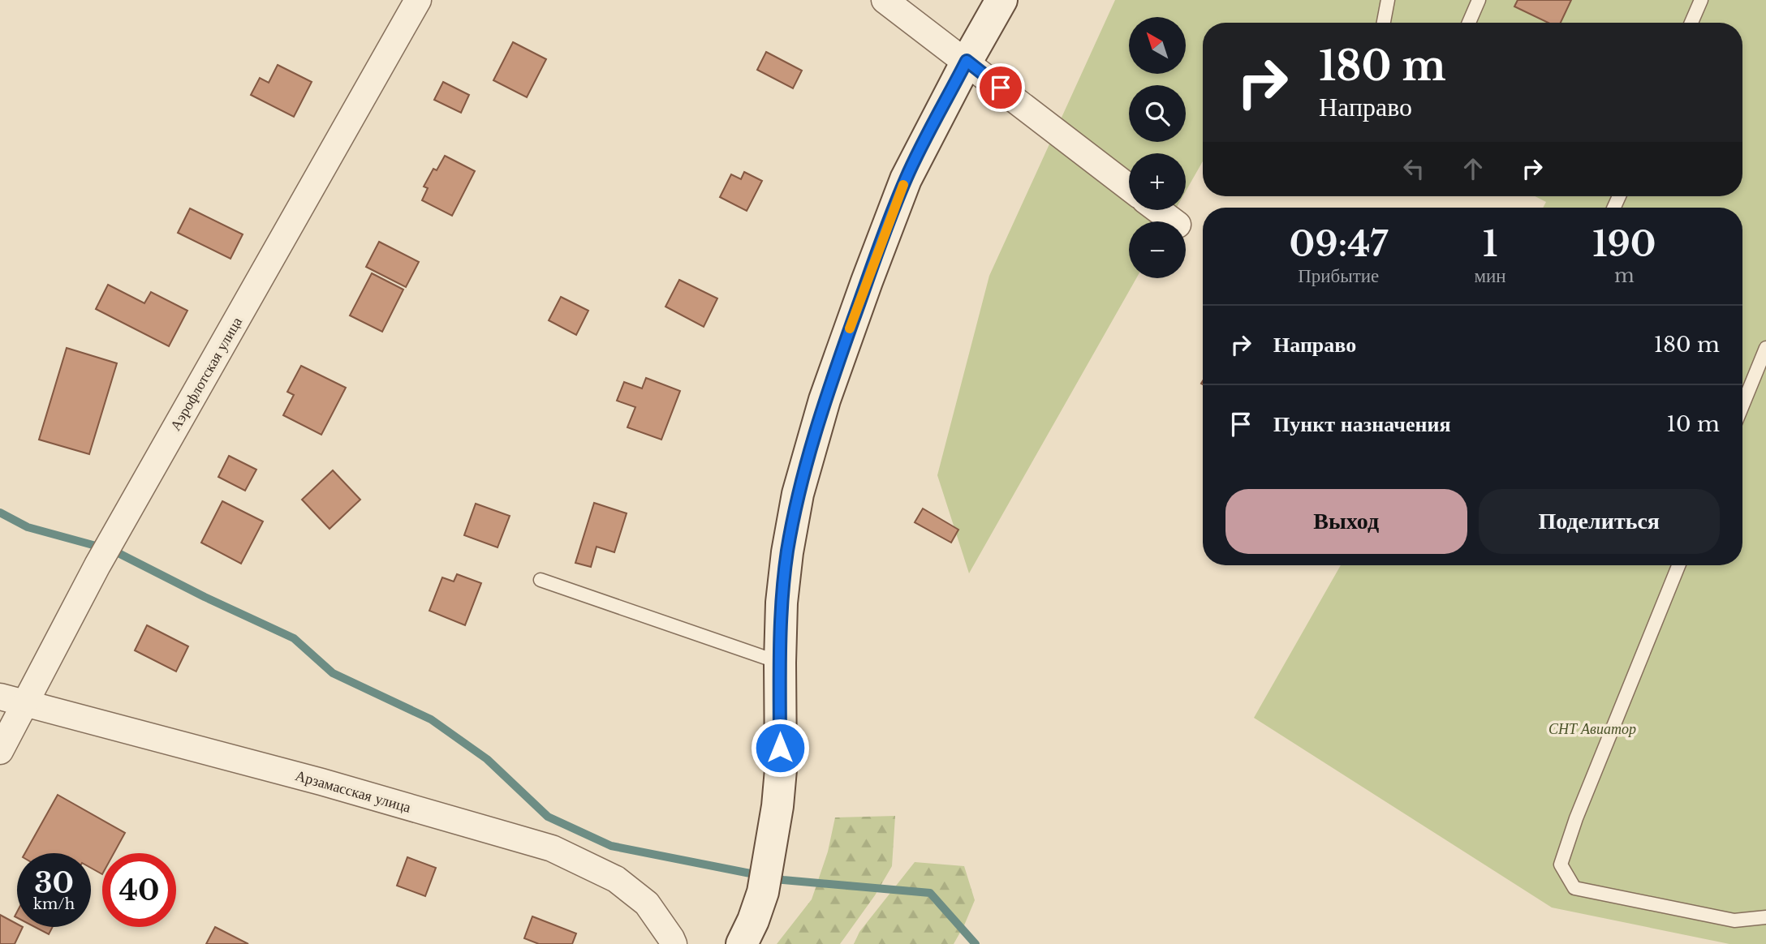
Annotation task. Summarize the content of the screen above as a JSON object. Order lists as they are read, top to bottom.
{
  "streets": {
    "street": ["Аэрофлотская улица", "Арзамасская улица"]
  },
  "crossings": [
    ["Аэрофлотская улица", "Арзамасская улица"]
  ],
  "parks": ["СНТ Авиатор"],
  "north": "top left",
  "page": {
    "map_buttons": ["+", "−"],
    "turn": ["180 m", "Направо"],
    "eta": [
      "09:47",
      "Прибытие",
      "1",
      "мин",
      "190",
      "m"
    ],
    "list": [
      {
        "name": "Направо",
        "value": "180 m"
      },
      {
        "name": "Пункт назначения",
        "value": "10 m"
      }
    ],
    "buttons": ["Выход", "Поделиться"],
    "speed": "30 km/h",
    "limit": "40"
  }
}
